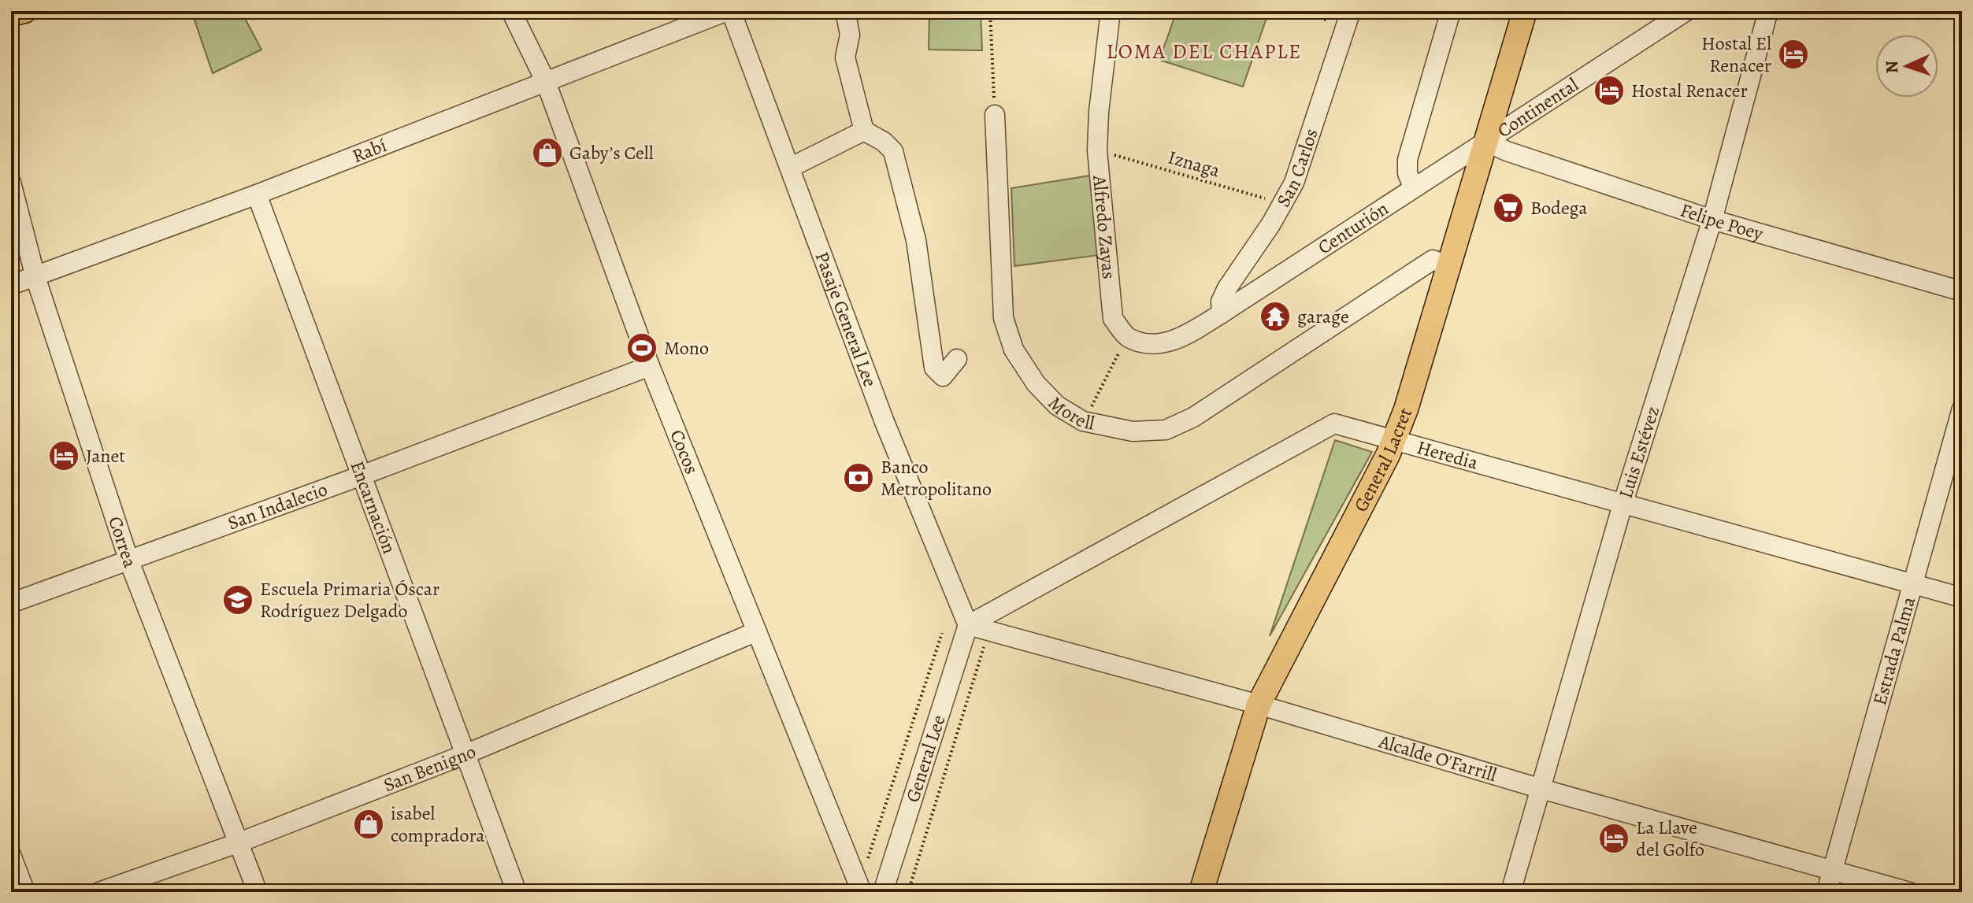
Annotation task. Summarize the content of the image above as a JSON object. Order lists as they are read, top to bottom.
{
  "streets": {
    "main road": ["General Lacret"],
    "street": [
      "Continental",
      "Rabí",
      "San Carlos",
      "Felipe Poey",
      "Centurión",
      "Alfredo Zayas",
      "Pasaje General Lee",
      "Morell",
      "Luis Estévez",
      "Cocos",
      "Heredia",
      "San Indalecio",
      "Encarnación",
      "Correa",
      "Estrada Palma",
      "General Lee",
      "Alcalde O'Farrill",
      "San Benigno"
    ],
    "path": ["Iznaga"]
  },
  "crossings": [
    ["Continental", "Felipe Poey"],
    ["Continental", "Centurión"],
    ["Continental", "General Lacret"],
    ["Rabí", "Pasaje General Lee"],
    ["Rabí", "Cocos"],
    ["Rabí", "Encarnación"],
    ["Rabí", "Correa"],
    ["Iznaga", "San Carlos"],
    ["Iznaga", "Alfredo Zayas"],
    ["San Carlos", "Centurión"],
    ["Felipe Poey", "Centurión"],
    ["Felipe Poey", "Luis Estévez"],
    ["Felipe Poey", "General Lacret"],
    ["Centurión", "General Lacret"],
    ["Pasaje General Lee", "Heredia"],
    ["Pasaje General Lee", "General Lee"],
    ["Pasaje General Lee", "Alcalde O'Farrill"],
    ["Morell", "General Lacret"],
    ["Luis Estévez", "Heredia"],
    ["Luis Estévez", "Alcalde O'Farrill"],
    ["Cocos", "San Indalecio"],
    ["Cocos", "San Benigno"],
    ["Heredia", "General Lacret"],
    ["Heredia", "Estrada Palma"],
    ["Heredia", "General Lee"],
    ["Heredia", "Alcalde O'Farrill"],
    ["General Lacret", "Alcalde O'Farrill"],
    ["San Indalecio", "Encarnación"],
    ["San Indalecio", "Correa"],
    ["Encarnación", "San Benigno"],
    ["Correa", "San Benigno"],
    ["Estrada Palma", "Alcalde O'Farrill"],
    ["General Lee", "Alcalde O'Farrill"]
  ],
  "districts": ["LOMA DEL CHAPLE"],
  "places": {
    "hotel": [
      "Hostal El Renacer",
      "Hostal Renacer",
      "Janet",
      "La Llave del Golfo"
    ],
    "shop": ["Gaby’s Cell", "isabel compradora"],
    "supermarket": ["Bodega"],
    "temple": ["garage"],
    "sports": ["Mono"],
    "bank": ["Banco Metropolitano"],
    "school or university": ["Escuela Primaria Óscar Rodríguez Delgado"]
  },
  "north": "left"
}
